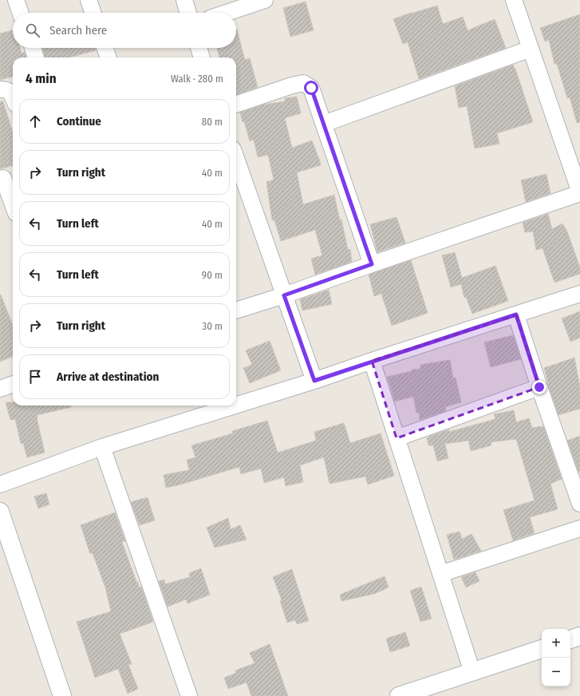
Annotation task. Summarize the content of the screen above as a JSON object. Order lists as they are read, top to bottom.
{
  "page": {
    "search": "Search here",
    "heading": ["4 min", "Walk · 280 m"],
    "list": [
      ["Continue", "80 m"],
      ["Turn right", "40 m"],
      ["Turn left", "40 m"],
      ["Turn left", "90 m"],
      ["Turn right", "30 m"],
      "Arrive at destination"
    ],
    "map_buttons": ["+", "−"]
  }
}
